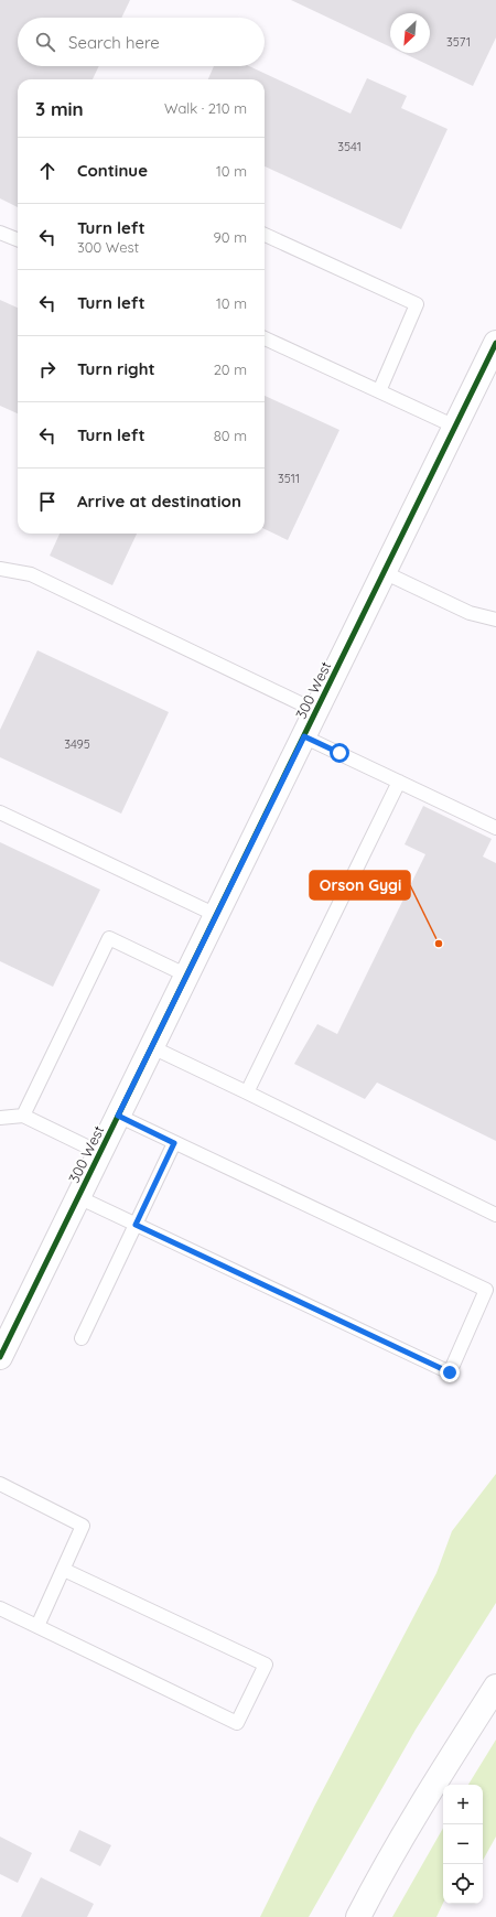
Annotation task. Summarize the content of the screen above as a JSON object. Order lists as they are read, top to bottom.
{
  "streets": {
    "main road": ["300 West"]
  },
  "places": ["Orson Gygi"],
  "house_numbers": [
    "3571",
    "3541",
    "3511",
    "3495"
  ],
  "north": "bottom left",
  "page": {
    "search": "Search here",
    "heading": ["3 min", "Walk · 210 m"],
    "list": [
      ["Continue", "10 m"],
      ["Turn left", "300 West", "90 m"],
      ["Turn left", "10 m"],
      ["Turn right", "20 m"],
      ["Turn left", "80 m"],
      "Arrive at destination"
    ],
    "map_buttons": ["+", "−"]
  }
}
